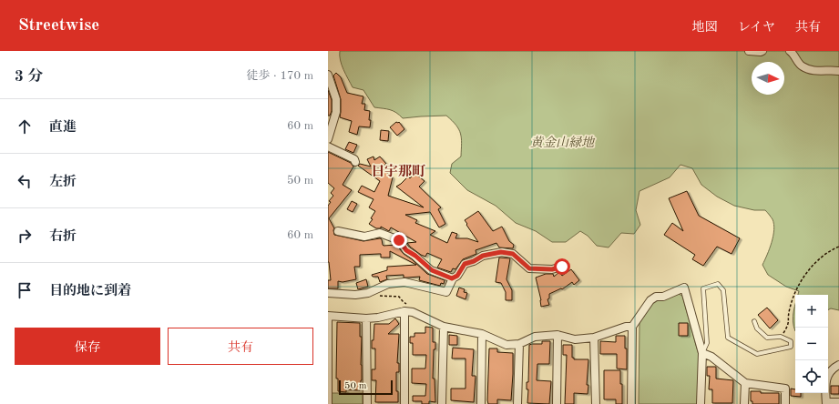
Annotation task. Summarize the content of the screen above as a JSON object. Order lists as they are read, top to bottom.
{
  "districts": ["日宇那町"],
  "parks": ["黄金山緑地"],
  "scale_bar": "50 m",
  "north": "right",
  "page": {
    "header": "Streetwise",
    "nav": ["地図", "レイヤ", "共有"],
    "heading": ["3 分", "徒歩 · 170 m"],
    "list": [
      ["直進", "60 m"],
      ["左折", "50 m"],
      ["右折", "60 m"],
      "目的地に到着"
    ],
    "map_buttons": ["+", "−"],
    "buttons": ["保存", "共有"],
    "scale": "50 m"
  }
}
